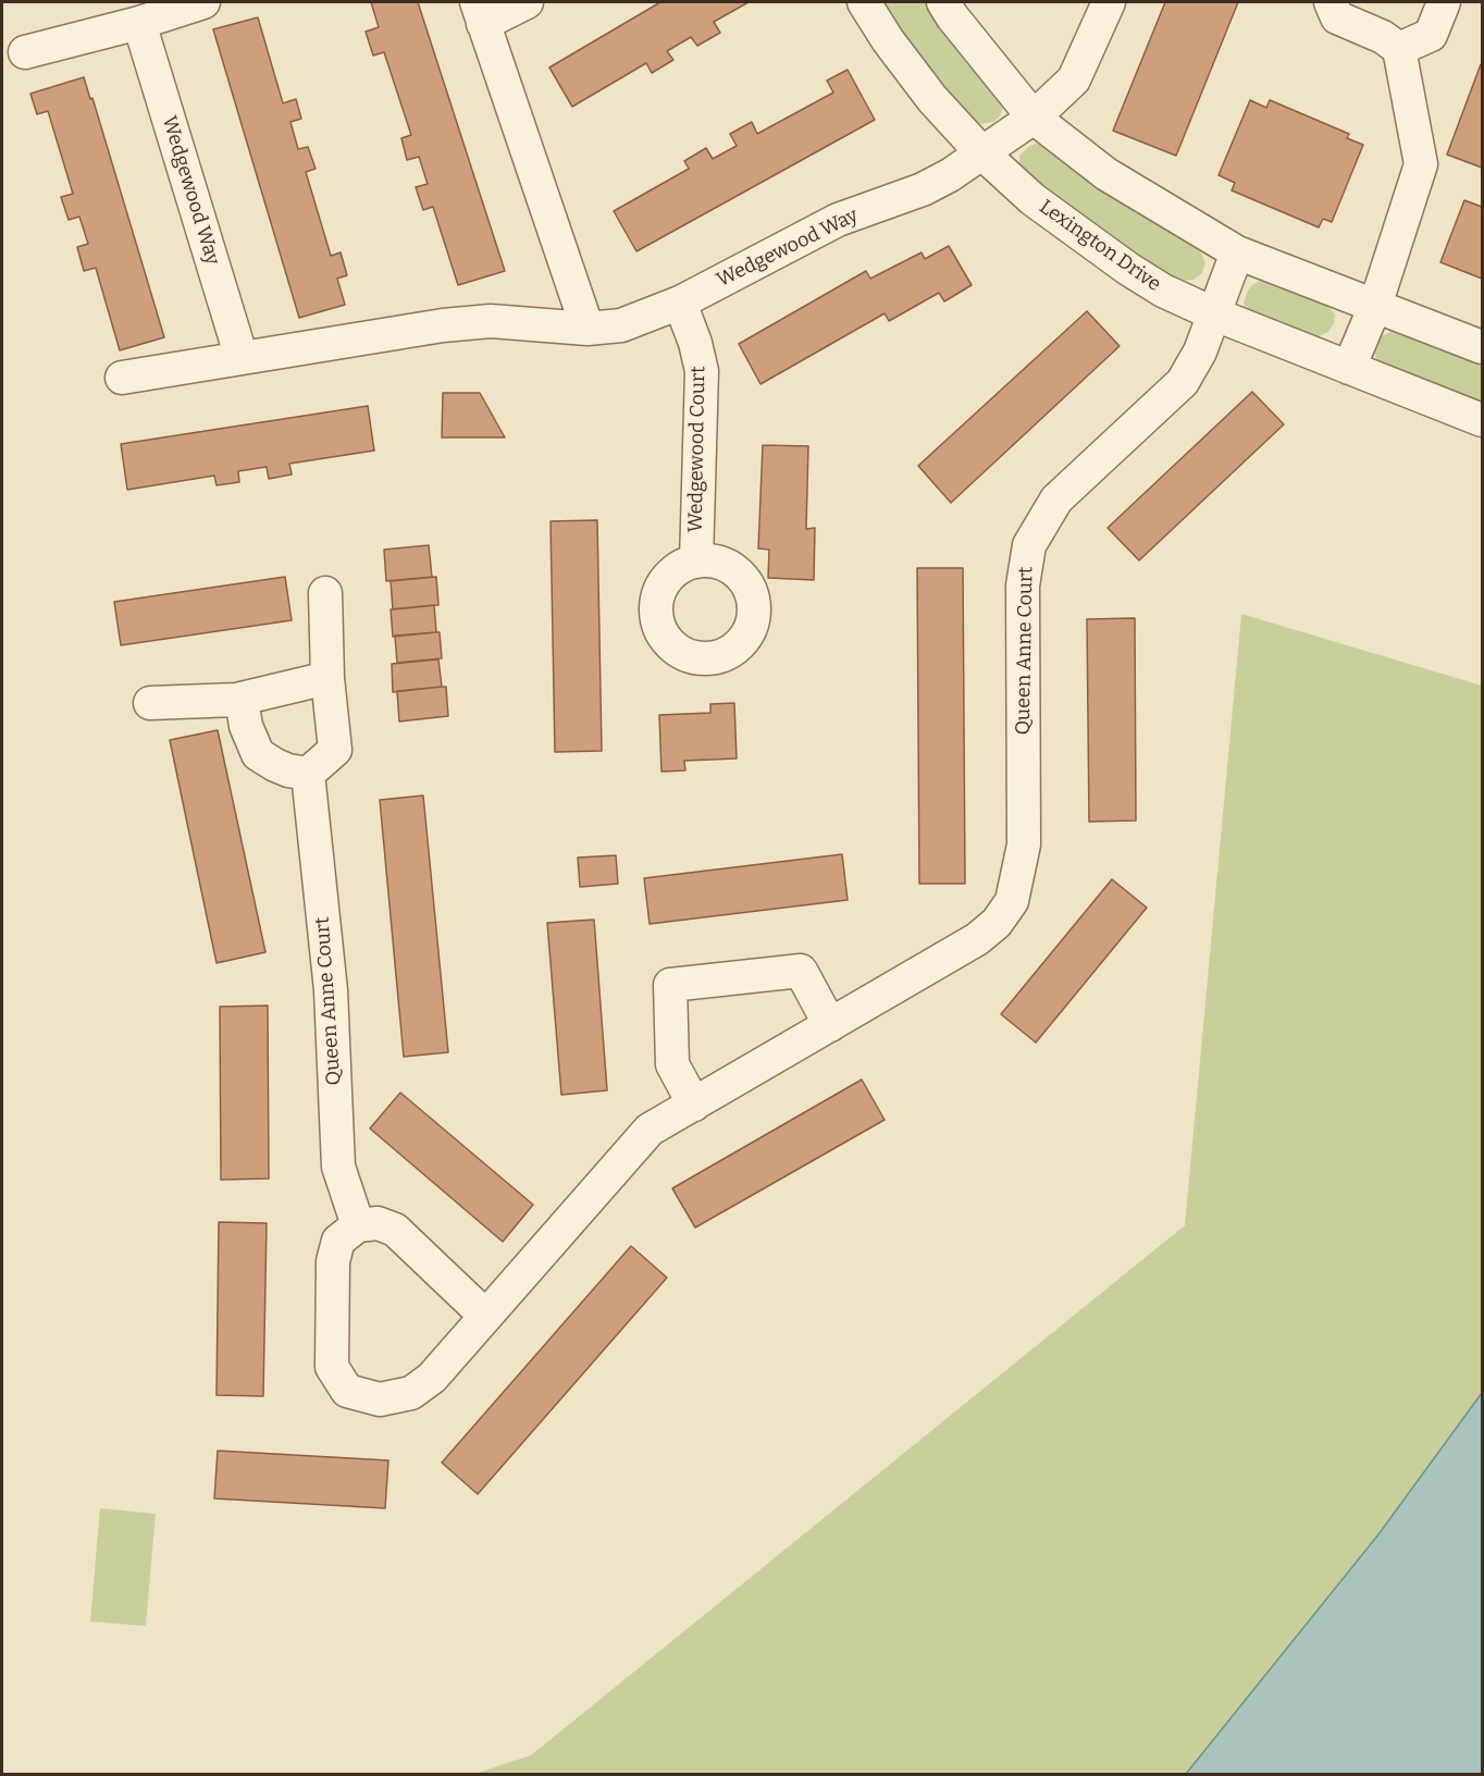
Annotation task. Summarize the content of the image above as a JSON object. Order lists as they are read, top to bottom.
{
  "streets": {
    "street": [
      "Wedgewood Way",
      "Lexington Drive",
      "Wedgewood Court",
      "Queen Anne Court"
    ]
  },
  "crossings": [
    ["Wedgewood Way", "Lexington Drive"],
    ["Wedgewood Way", "Wedgewood Court"],
    ["Lexington Drive", "Queen Anne Court"]
  ]
}
